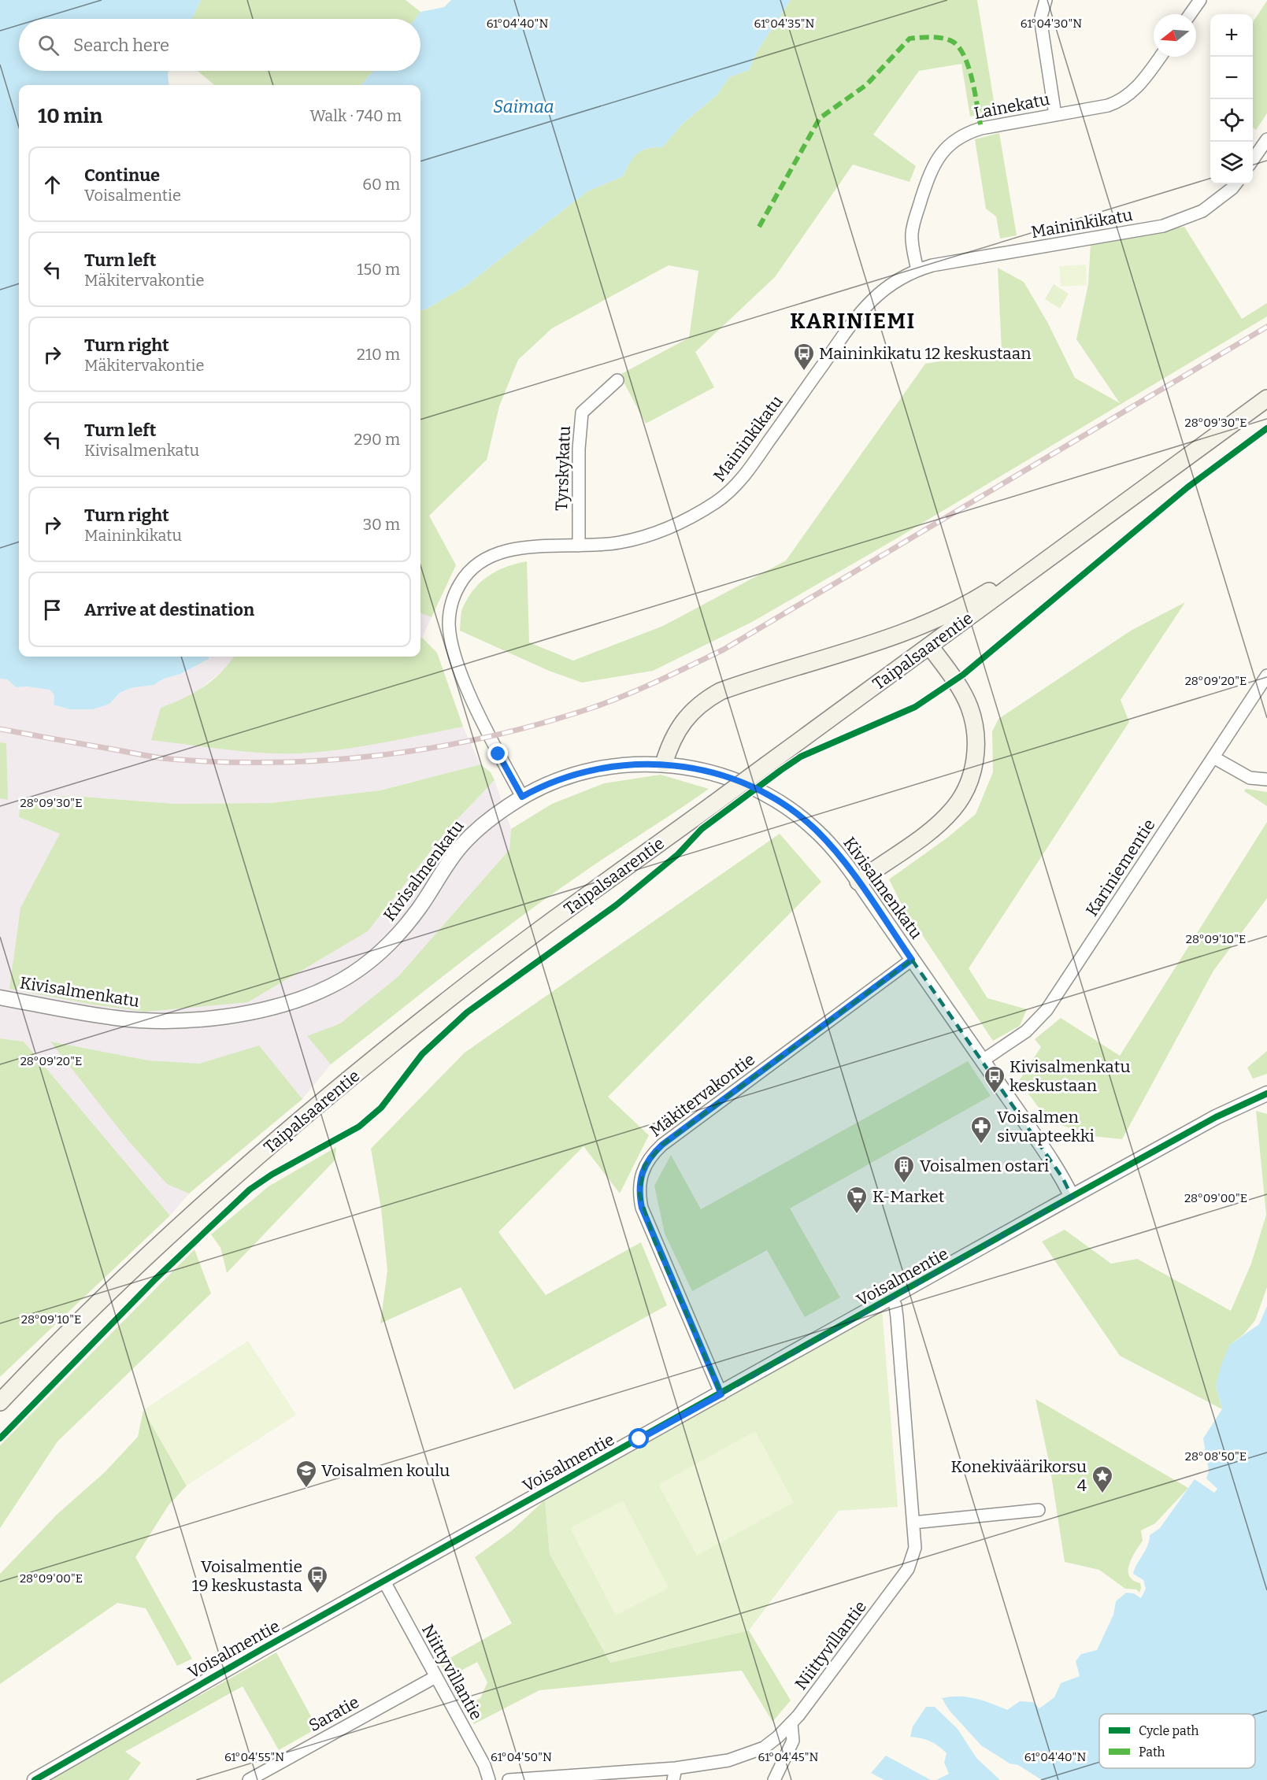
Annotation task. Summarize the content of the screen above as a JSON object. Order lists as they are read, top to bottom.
{
  "streets": {
    "main road": ["Taipalsaarentie"],
    "street": [
      "Lainekatu",
      "Maininkikatu",
      "Tyrskykatu",
      "Kariniementie",
      "Kivisalmenkatu",
      "Mäkitervakontie",
      "Voisalmentie",
      "Niittyvillantie",
      "Saratie"
    ]
  },
  "crossings": [
    ["Lainekatu", "Maininkikatu"],
    ["Maininkikatu", "Tyrskykatu"],
    ["Maininkikatu", "Kivisalmenkatu"],
    ["Kariniementie", "Kivisalmenkatu"],
    ["Kivisalmenkatu", "Mäkitervakontie"],
    ["Kivisalmenkatu", "Voisalmentie"],
    ["Mäkitervakontie", "Voisalmentie"],
    ["Voisalmentie", "Niittyvillantie"],
    ["Niittyvillantie", "Saratie"]
  ],
  "districts": ["KARINIEMI"],
  "water": ["Saimaa"],
  "places": {
    "bus stop": ["Maininkikatu 12 keskustaan", "Kivisalmenkatu keskustaan", "Voisalmentie 19 keskustasta"],
    "pharmacy": ["Voisalmen sivuapteekki"],
    "building": ["Voisalmen ostari"],
    "supermarket": ["K-Market"],
    "school or university": ["Voisalmen koulu"],
    "place": ["Konekiväärikorsu 4"]
  },
  "legend": ["Cycle path", "Path"],
  "north": "left",
  "page": {
    "map_buttons": ["+", "−"],
    "search": "Search here",
    "heading": ["10 min", "Walk · 740 m"],
    "list": [
      ["Continue", "Voisalmentie", "60 m"],
      ["Turn left", "Mäkitervakontie", "150 m"],
      ["Turn right", "Mäkitervakontie", "210 m"],
      ["Turn left", "Kivisalmenkatu", "290 m"],
      ["Turn right", "Maininkikatu", "30 m"],
      "Arrive at destination"
    ]
  },
  "coordinates": [
    "61°04'40\"N",
    "61°04'35\"N",
    "61°04'30\"N",
    "28°09'30\"E",
    "28°09'20\"E",
    "28°09'10\"E",
    "28°09'00\"E",
    "28°08'50\"E",
    "61°04'55\"N",
    "61°04'50\"N",
    "61°04'45\"N"
  ]
}
